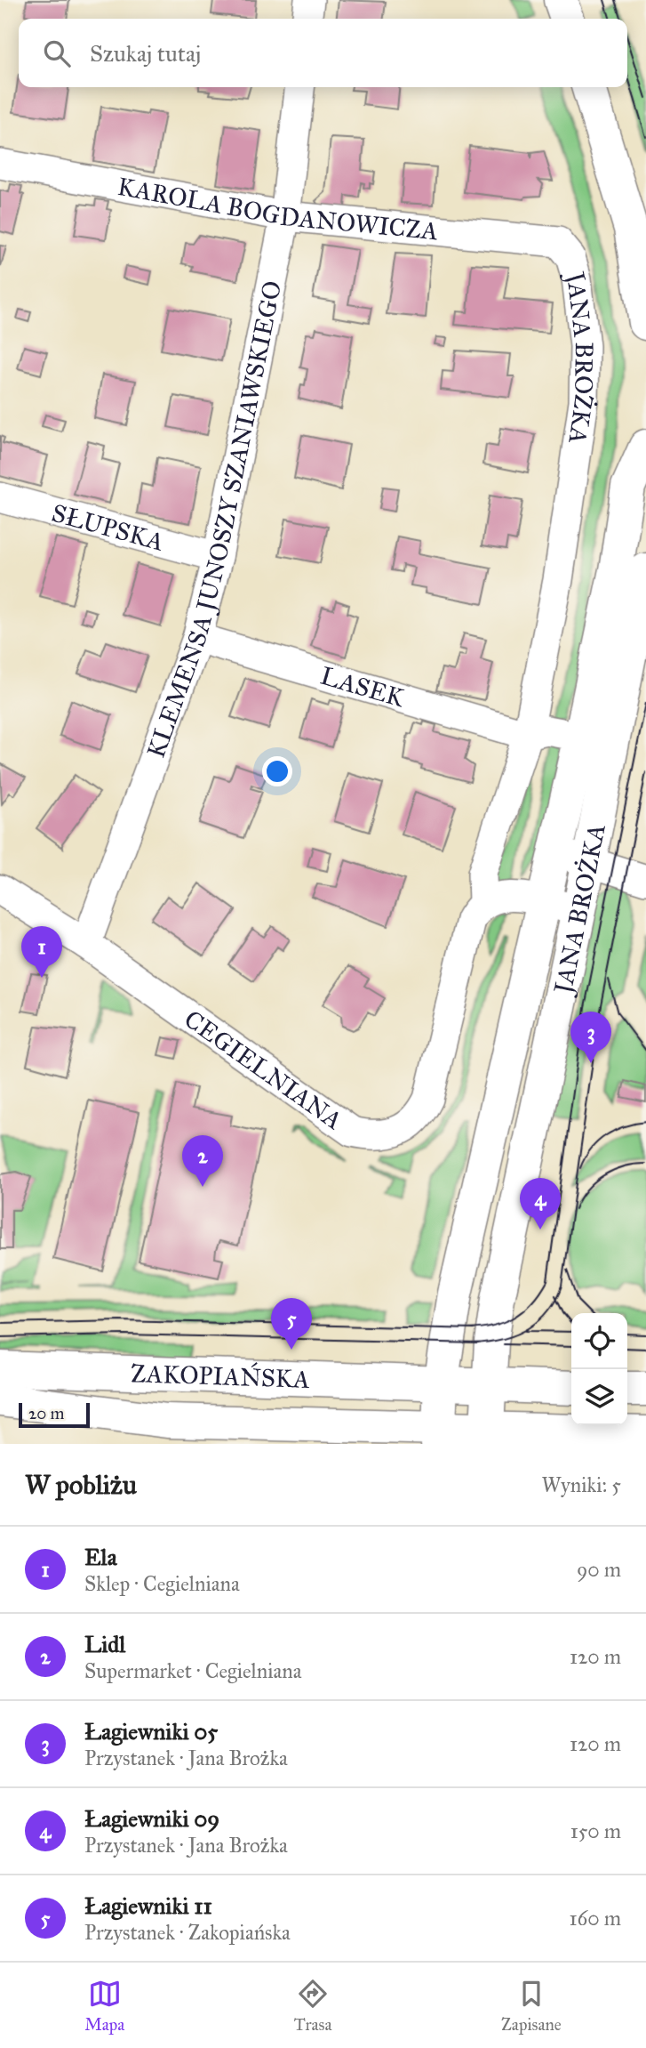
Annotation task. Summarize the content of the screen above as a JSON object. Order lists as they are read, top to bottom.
{
  "streets": {
    "main road": ["JANA BROŻKA", "ZAKOPIAŃSKA"],
    "street": [
      "KAROLA BOGDANOWICZA",
      "KLEMENSA JUNOSZY SZANIAWSKIEGO",
      "SŁUPSKA",
      "LASEK",
      "CEGIELNIANA"
    ]
  },
  "crossings": [
    ["KAROLA BOGDANOWICZA", "JANA BROŻKA"],
    ["KAROLA BOGDANOWICZA", "KLEMENSA JUNOSZY SZANIAWSKIEGO"],
    ["JANA BROŻKA", "LASEK"],
    ["JANA BROŻKA", "CEGIELNIANA"],
    ["JANA BROŻKA", "ZAKOPIAŃSKA"],
    ["KLEMENSA JUNOSZY SZANIAWSKIEGO", "SŁUPSKA"],
    ["KLEMENSA JUNOSZY SZANIAWSKIEGO", "LASEK"],
    ["KLEMENSA JUNOSZY SZANIAWSKIEGO", "CEGIELNIANA"]
  ],
  "scale_bar": "20 m",
  "page": {
    "search": "Szukaj tutaj",
    "pins": [
      "1",
      "3",
      "2",
      "4",
      "5"
    ],
    "scale": "20 m",
    "heading": ["W pobliżu", "Wyniki: 5"],
    "list": [
      {
        "mark": "1",
        "name": "Ela",
        "note": "Sklep · Cegielniana",
        "value": "90 m"
      },
      {
        "mark": "2",
        "name": "Lidl",
        "note": "Supermarket · Cegielniana",
        "value": "120 m"
      },
      {
        "mark": "3",
        "name": "Łagiewniki 05",
        "note": "Przystanek · Jana Brożka",
        "value": "120 m"
      },
      {
        "mark": "4",
        "name": "Łagiewniki 09",
        "note": "Przystanek · Jana Brożka",
        "value": "150 m"
      },
      {
        "mark": "5",
        "name": "Łagiewniki 11",
        "note": "Przystanek · Zakopiańska",
        "value": "160 m"
      }
    ],
    "nav": ["Mapa", "Trasa", "Zapisane"]
  }
}
